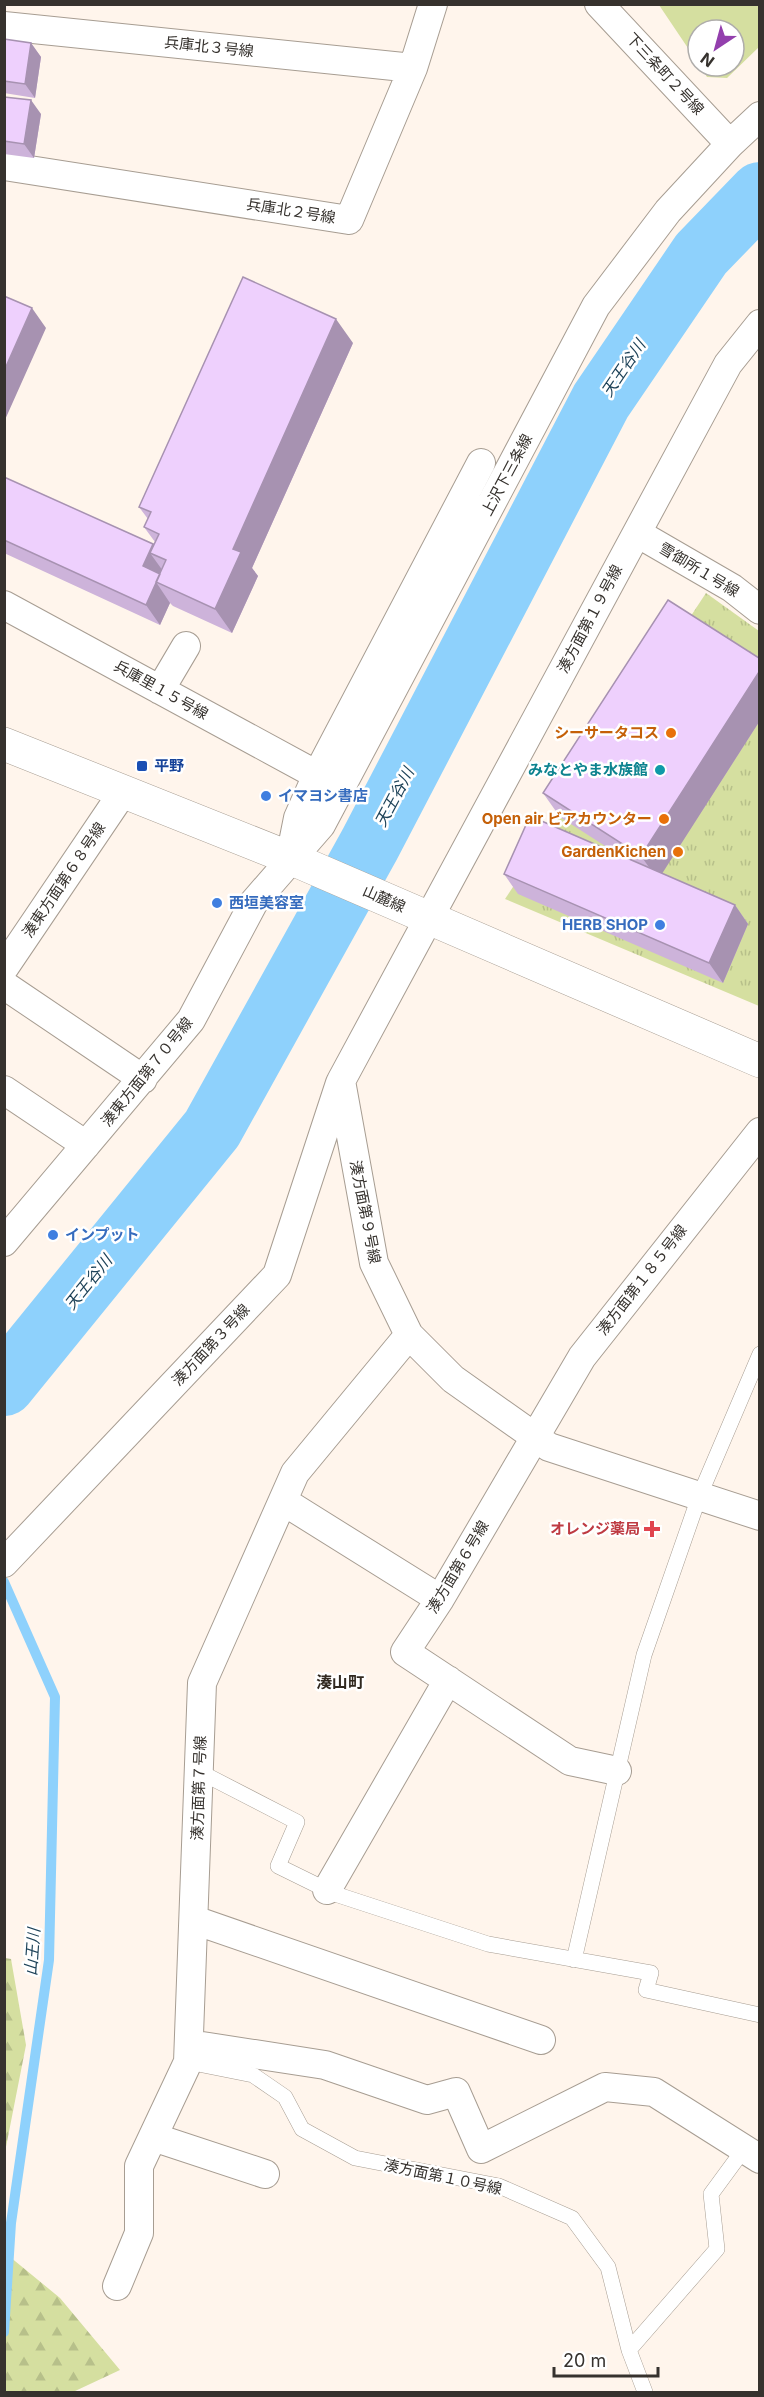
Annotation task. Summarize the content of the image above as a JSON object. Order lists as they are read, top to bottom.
{
  "streets": {
    "main road": ["山麓線"],
    "street": [
      "兵庫北３号線",
      "下三条町２号線",
      "兵庫北２号線",
      "上沢下三条線",
      "雪御所１号線",
      "湊方面第１９号線",
      "兵庫里１５号線",
      "湊東方面第６８号線",
      "湊東方面第７０号線",
      "湊方面第９号線",
      "湊方面第１８５号線",
      "湊方面第３号線",
      "湊方面第６号線",
      "湊方面第７号線"
    ],
    "lane": ["湊方面第１０号線"]
  },
  "crossings": [
    ["兵庫北３号線", "兵庫北２号線"],
    ["下三条町２号線", "上沢下三条線"],
    ["上沢下三条線", "山麓線"],
    ["上沢下三条線", "湊東方面第７０号線"],
    ["雪御所１号線", "湊方面第１９号線"],
    ["湊方面第１９号線", "山麓線"],
    ["湊東方面第６８号線", "山麓線"],
    ["山麓線", "湊東方面第７０号線"],
    ["湊方面第９号線", "湊方面第１８５号線"],
    ["湊方面第９号線", "湊方面第３号線"],
    ["湊方面第９号線", "湊方面第６号線"],
    ["湊方面第９号線", "湊方面第７号線"],
    ["湊方面第１８５号線", "湊方面第６号線"],
    ["湊方面第７号線", "湊方面第１０号線"]
  ],
  "districts": ["湊山町"],
  "water": ["天王谷川", "山王川"],
  "places": {
    "other": [
      "シーサータコス",
      "みなとやま水族館",
      "イマヨシ書店",
      "Open air ビアカウンター",
      "GardenKichen",
      "西垣美容室",
      "HERB SHOP",
      "インプット"
    ],
    "transit": ["平野"],
    "health": ["オレンジ薬局"]
  },
  "scale_bar": "20 m",
  "north": "bottom left"
}
